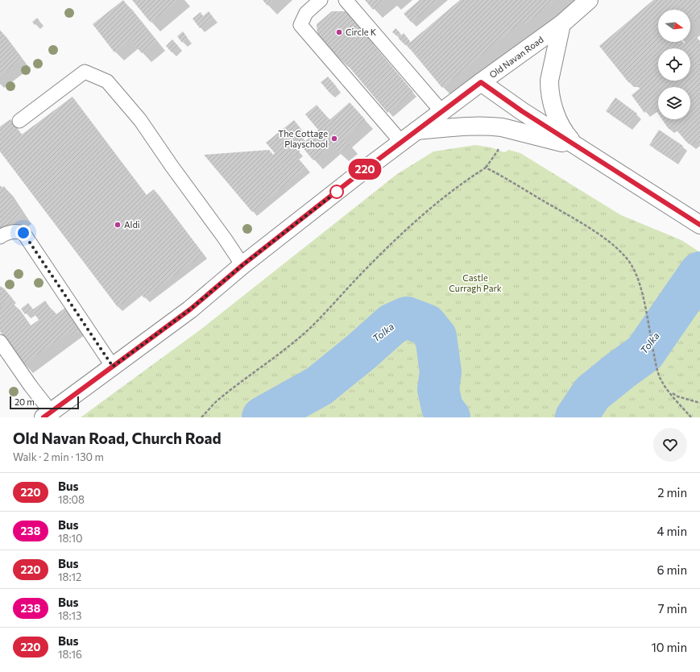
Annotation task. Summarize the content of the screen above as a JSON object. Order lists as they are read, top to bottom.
{
  "streets": {
    "street": ["Old Navan Road"]
  },
  "water": ["Tolka"],
  "parks": ["Castle Curragh Park"],
  "places": ["Circle K", "The Cottage Playschool", "Aldi"],
  "lines": ["bus line 220"],
  "scale_bar": "20 m",
  "north": "right",
  "page": {
    "on_map": "220",
    "scale": "20 m",
    "heading": ["Old Navan Road, Church Road", "Walk · 2 min · 130 m"],
    "list": [
      {
        "mark": "220",
        "name": "Bus",
        "note": "18:08",
        "value": "2 min"
      },
      {
        "mark": "238",
        "name": "Bus",
        "note": "18:10",
        "value": "4 min"
      },
      {
        "mark": "220",
        "name": "Bus",
        "note": "18:12",
        "value": "6 min"
      },
      {
        "mark": "238",
        "name": "Bus",
        "note": "18:13",
        "value": "7 min"
      },
      {
        "mark": "220",
        "name": "Bus",
        "note": "18:16",
        "value": "10 min"
      }
    ]
  }
}
